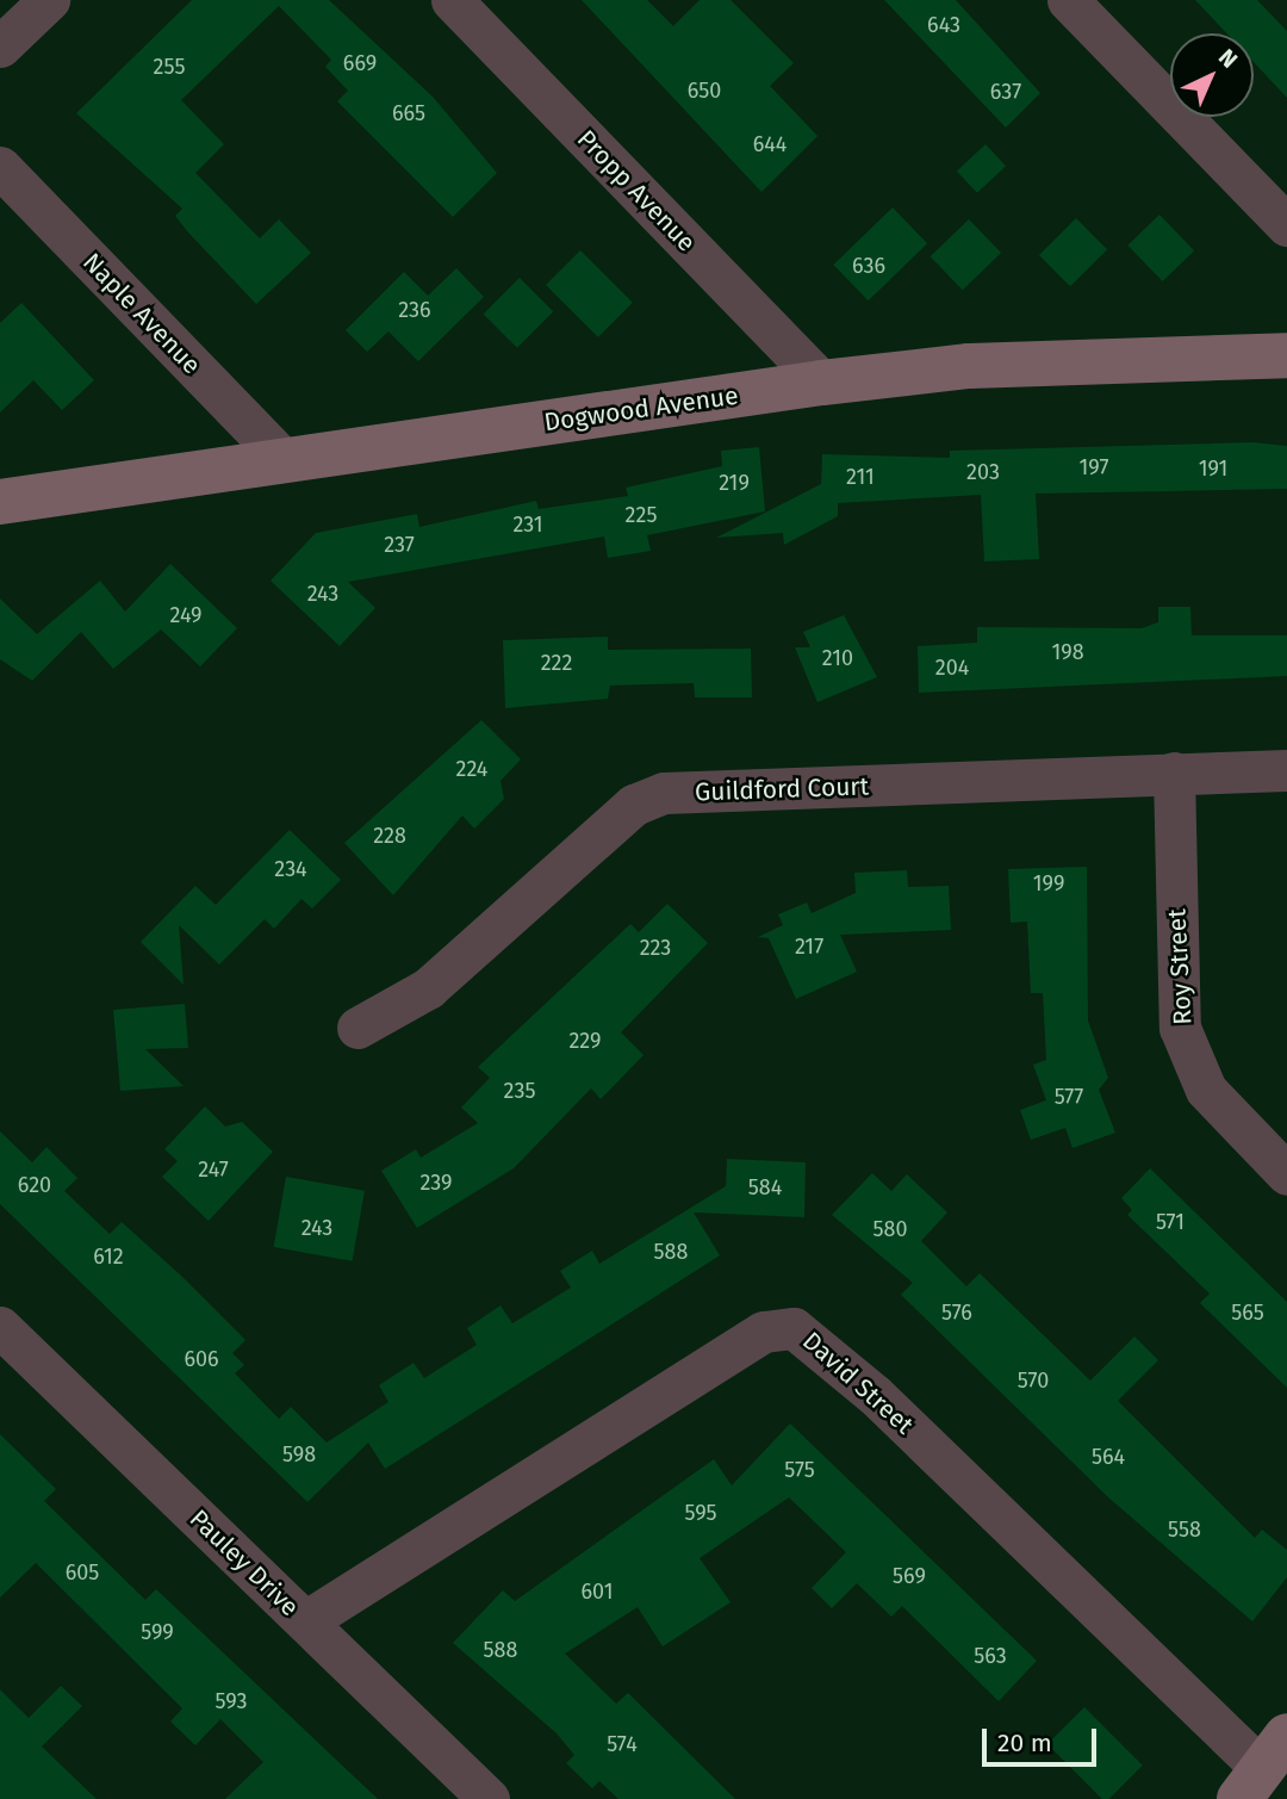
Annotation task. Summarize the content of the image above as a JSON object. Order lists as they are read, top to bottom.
{
  "streets": {
    "street": [
      "Propp Avenue",
      "Naple Avenue",
      "Dogwood Avenue",
      "Guildford Court",
      "Roy Street",
      "David Street",
      "Pauley Drive"
    ]
  },
  "crossings": [
    ["Propp Avenue", "Dogwood Avenue"],
    ["Naple Avenue", "Dogwood Avenue"],
    ["Guildford Court", "Roy Street"],
    ["David Street", "Pauley Drive"]
  ],
  "house_numbers": [
    "643",
    "669",
    "255",
    "650",
    "637",
    "665",
    "644",
    "636",
    "236",
    "197",
    "191",
    "203",
    "211",
    "219",
    "225",
    "231",
    "237",
    "243",
    "249",
    "198",
    "210",
    "222",
    "204",
    "224",
    "228",
    "234",
    "199",
    "217",
    "223",
    "229",
    "235",
    "577",
    "247",
    "239",
    "620",
    "584",
    "571",
    "243",
    "580",
    "588",
    "612",
    "576",
    "565",
    "606",
    "570",
    "598",
    "564",
    "575",
    "595",
    "558",
    "605",
    "569",
    "601",
    "599",
    "588",
    "563",
    "593",
    "574"
  ],
  "scale_bar": "20 m",
  "north": "top right"
}
